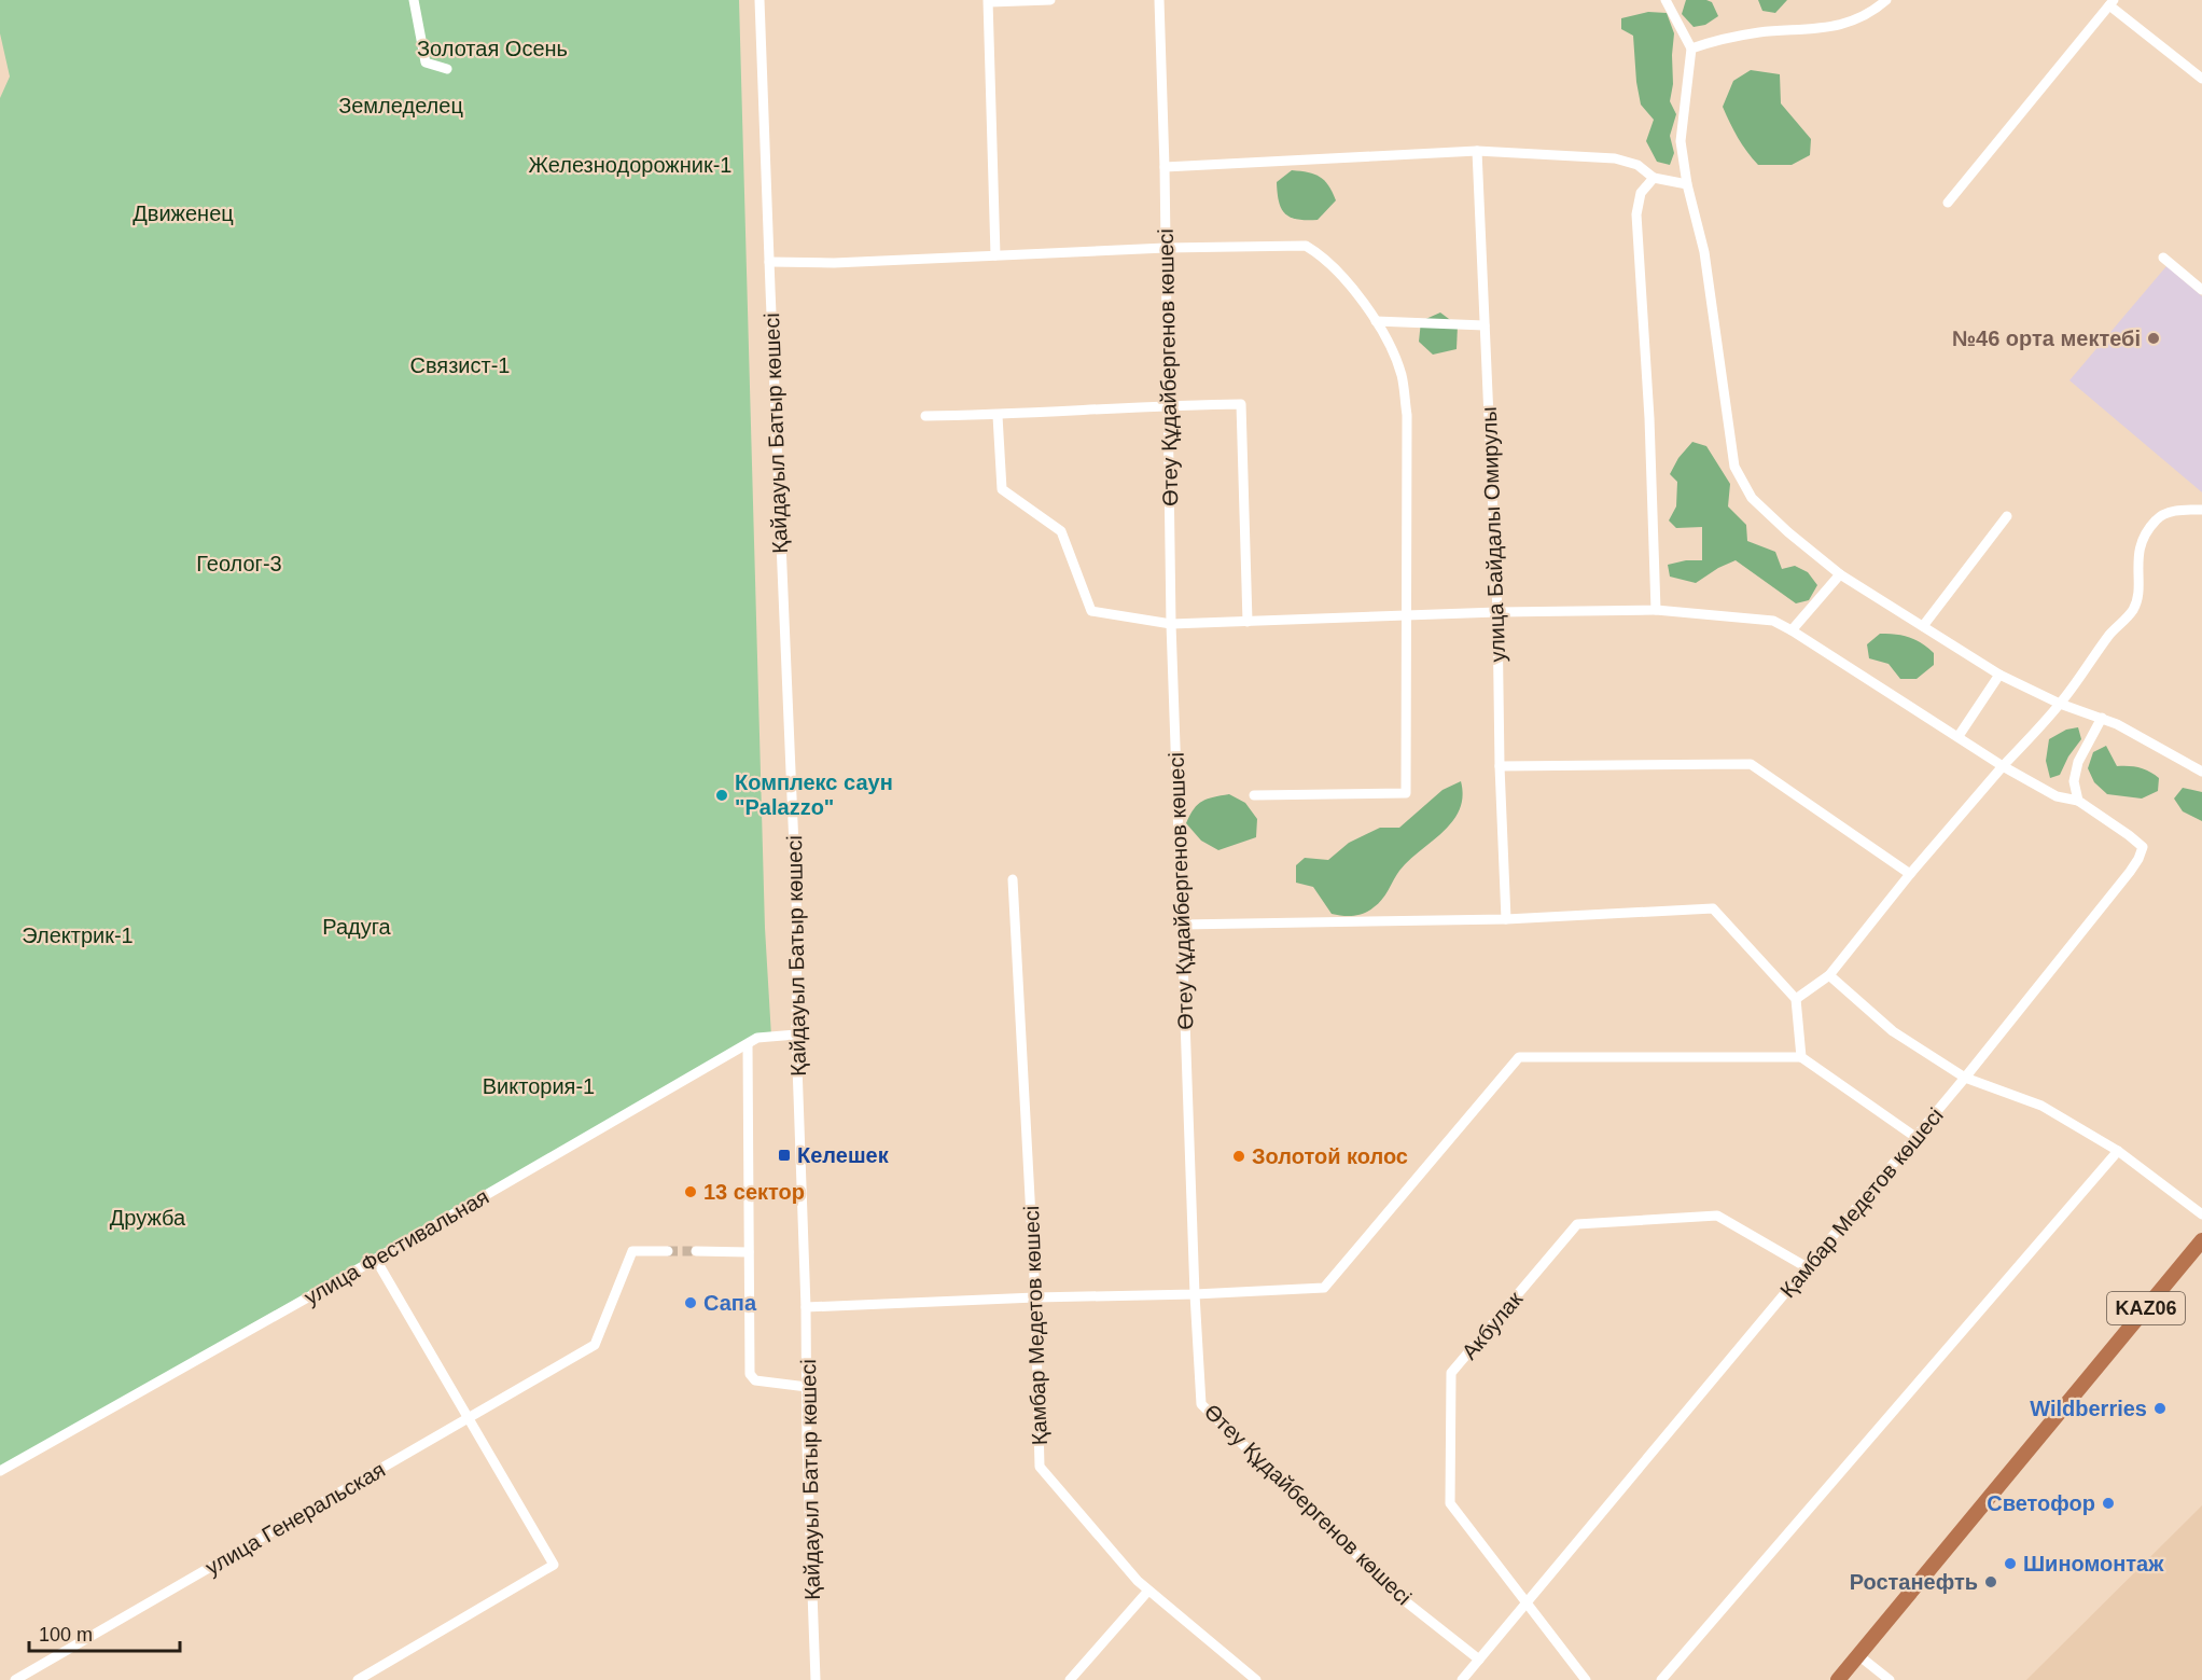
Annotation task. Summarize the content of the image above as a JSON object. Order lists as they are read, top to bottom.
{
  "streets": {
    "highway": ["KАZ06"],
    "street": [
      "Өтеу Құдайбергенов көшесі",
      "Қайдауыл Батыр көшесі",
      "улица Байдалы Омирулы",
      "Қамбар Медетов көшесі",
      "улица Фестивальная",
      "Акбулак",
      "улица Генеральская"
    ]
  },
  "crossings": [
    ["Өтеу Құдайбергенов көшесі", "Қамбар Медетов көшесі"],
    ["Қайдауыл Батыр көшесі", "улица Фестивальная"],
    ["Қамбар Медетов көшесі", "Акбулак"]
  ],
  "parks": [
    "Золотая Осень",
    "Земледелец",
    "Железнодорожник-1",
    "Движенец",
    "Связист-1",
    "Геолог-3",
    "Радуга",
    "Электрик-1",
    "Виктория-1",
    "Дружба"
  ],
  "places": {
    "other": [
      "№46 орта мектебі",
      "Комплекс саун \"Palazzo\"",
      "Золотой колос",
      "13 сектор",
      "Сапа",
      "Wildberries",
      "Светофор",
      "Шиномонтаж",
      "Ростанефть"
    ],
    "transit": ["Келешек"]
  },
  "scale_bar": "100 m"
}
